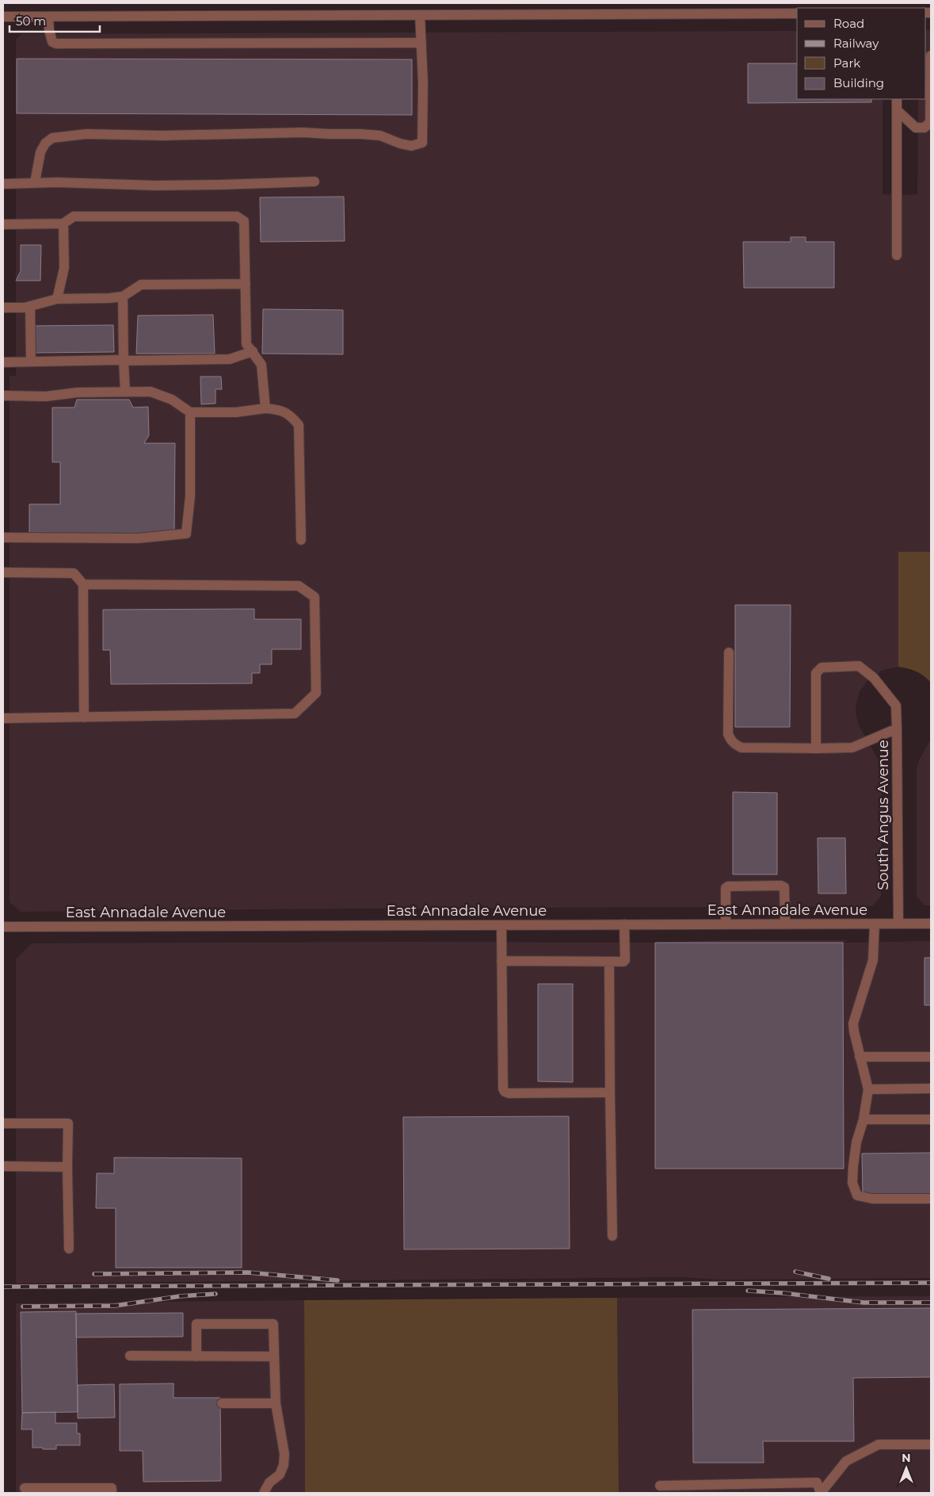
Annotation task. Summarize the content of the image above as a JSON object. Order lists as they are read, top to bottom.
{
  "streets": {
    "street": ["South Angus Avenue", "East Annadale Avenue"]
  },
  "crossings": [
    ["South Angus Avenue", "East Annadale Avenue"]
  ],
  "legend": [
    "Road",
    "Railway",
    "Park",
    "Building"
  ],
  "scale_bar": "50 m",
  "north": "top"
}
